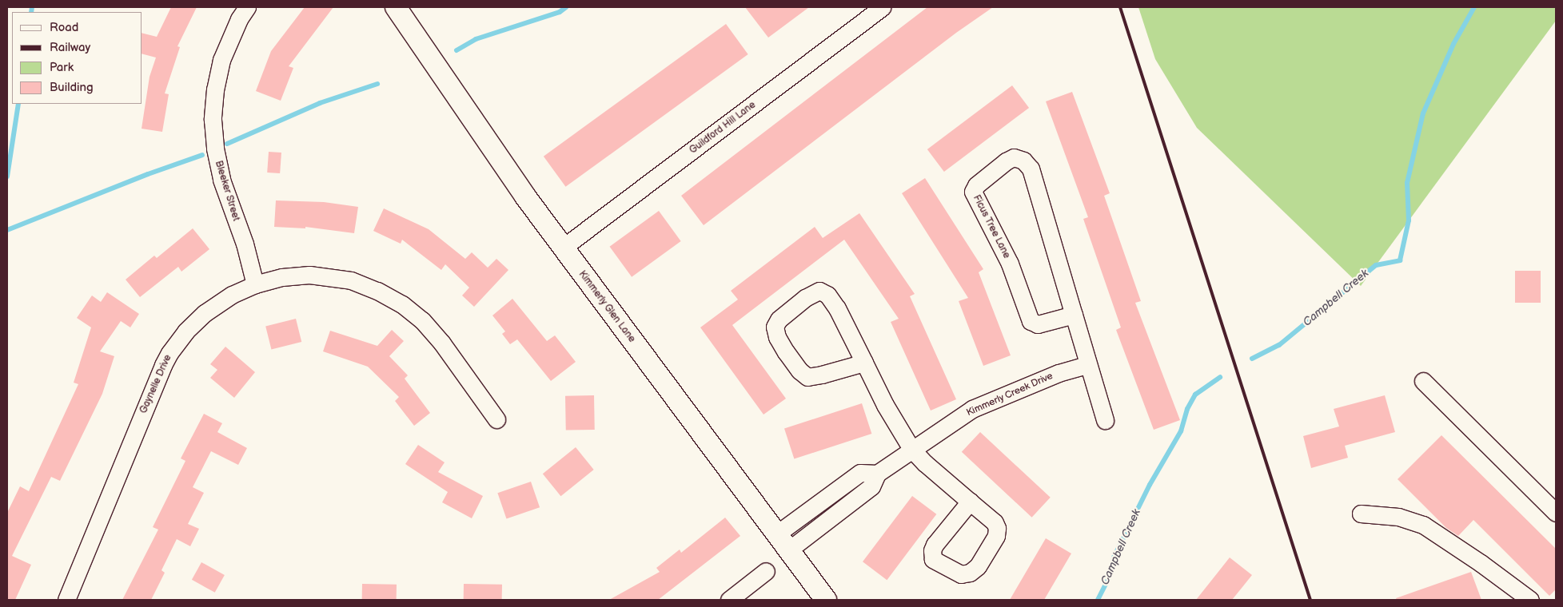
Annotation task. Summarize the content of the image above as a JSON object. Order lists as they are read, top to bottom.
{
  "streets": {
    "street": [
      "Guildford Hill Lane",
      "Bleeker Street",
      "Ficus Tree Lane",
      "Kimmerly Glen Lane",
      "Gaynelle Drive",
      "Kimmerly Creek Drive"
    ]
  },
  "crossings": [
    ["Guildford Hill Lane", "Kimmerly Glen Lane"],
    ["Bleeker Street", "Gaynelle Drive"],
    ["Ficus Tree Lane", "Kimmerly Creek Drive"],
    ["Kimmerly Glen Lane", "Kimmerly Creek Drive"]
  ],
  "water": ["Campbell Creek"],
  "legend": [
    "Road",
    "Railway",
    "Park",
    "Building"
  ]
}
